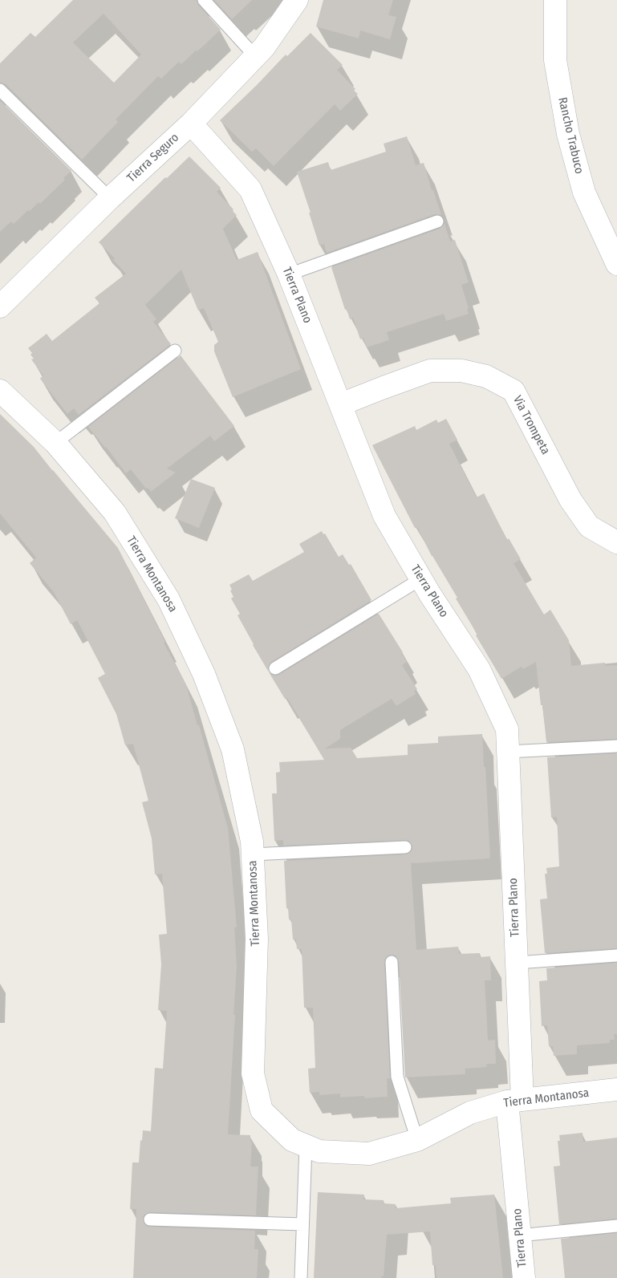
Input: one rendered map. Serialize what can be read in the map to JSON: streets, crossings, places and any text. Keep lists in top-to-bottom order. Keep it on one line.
{"streets":{"street":["Rancho Trabuco","Tierra Seguro","Tierra Plano","Via Trompeta","Tierra Montanosa"]},"crossings":[["Tierra Seguro","Tierra Plano"],["Tierra Plano","Via Trompeta"],["Tierra Plano","Tierra Montanosa"]]}
